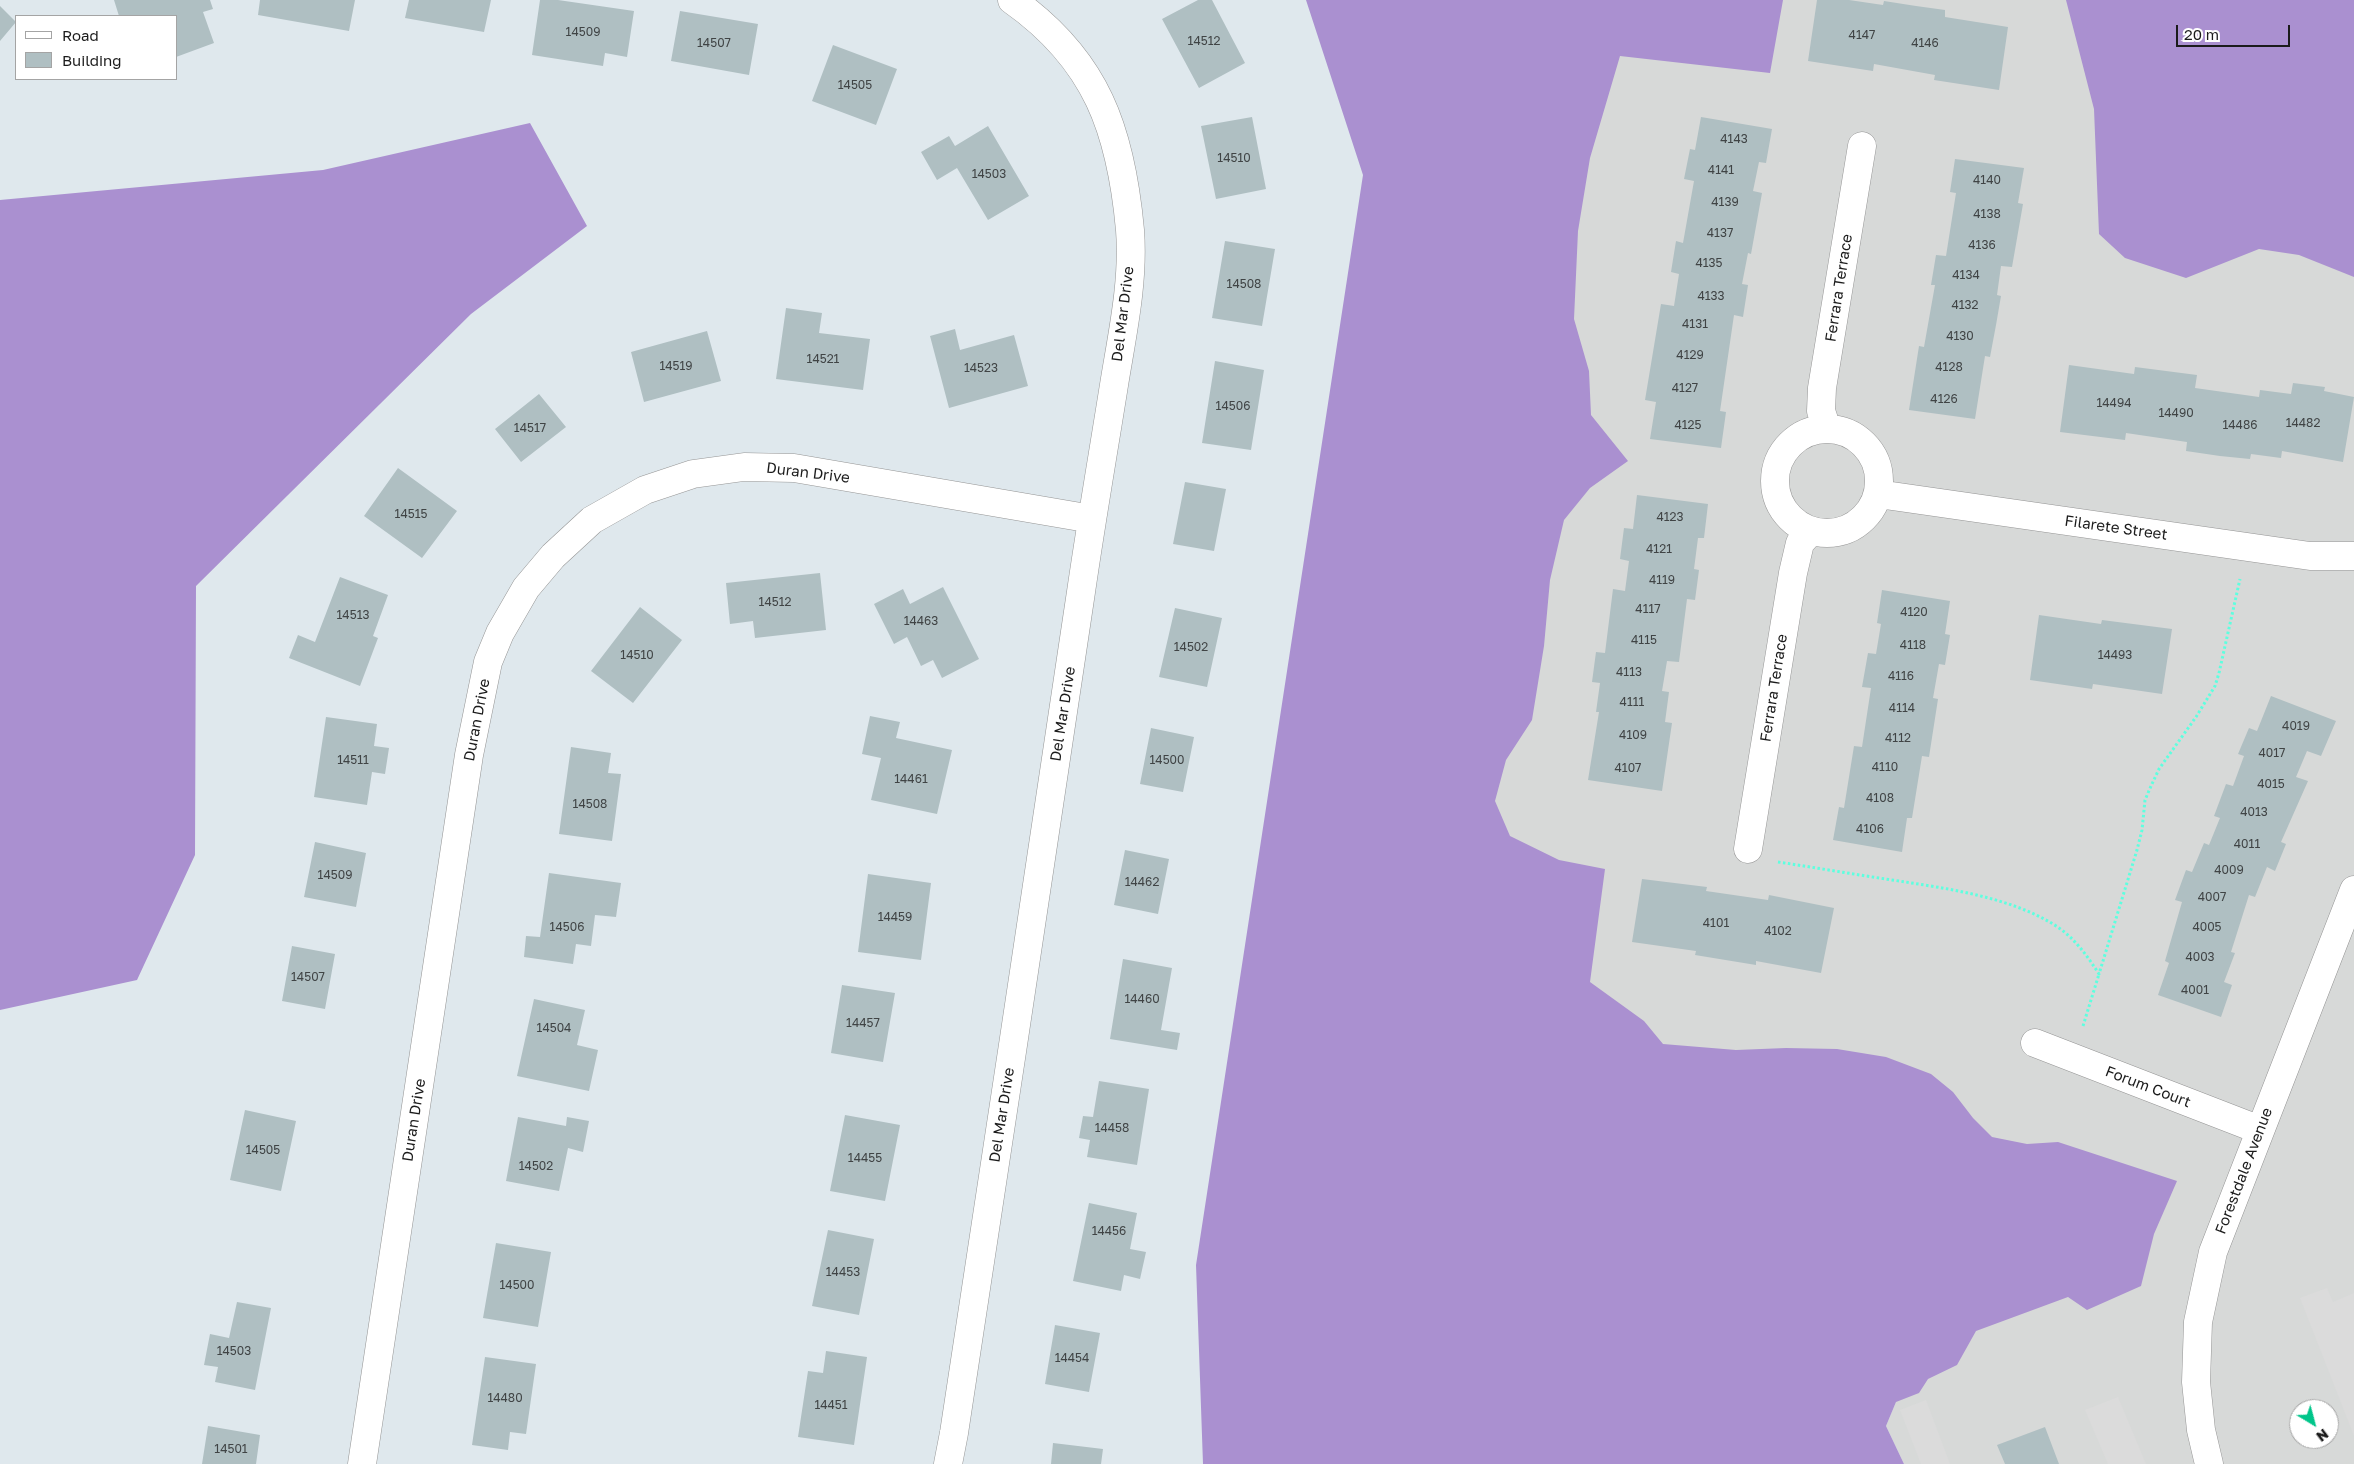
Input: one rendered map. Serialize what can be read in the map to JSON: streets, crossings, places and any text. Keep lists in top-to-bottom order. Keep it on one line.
{"streets":{"street":["Ferrara Terrace","Del Mar Drive","Duran Drive","Filarete Street","Forum Court","Forestdale Avenue"]},"crossings":[["Ferrara Terrace","Filarete Street"],["Del Mar Drive","Duran Drive"],["Forum Court","Forestdale Avenue"]],"house_numbers":["14509","4147","14512","14507","4146","14505","4143","14510","4141","14503","4140","4139","4138","4137","4136","4135","4134","14508","4133","4132","4131","4130","4129","14521","14519","4128","14523","4127","4126","14494","14506","14490","14482","4125","14486","14517","14515","4123","4121","4119","14512","4117","4120","14513","14463","4115","4118","14502","14510","14493","4113","4116","4111","4114","4019","4109","4112","4017","14511","14500","4110","4107","14461","4015","4108","14508","4013","4106","4011","4009","14509","14462","4007","14459","4101","14506","4005","4102","4003","14507","4001","14460","14457","14504","14458","14505","14455","14502","14456","14453","14500","14503","14454","14480","14451","14501"],"legend":["Road","Building"],"scale_bar":"20 m","north":"bottom right"}
